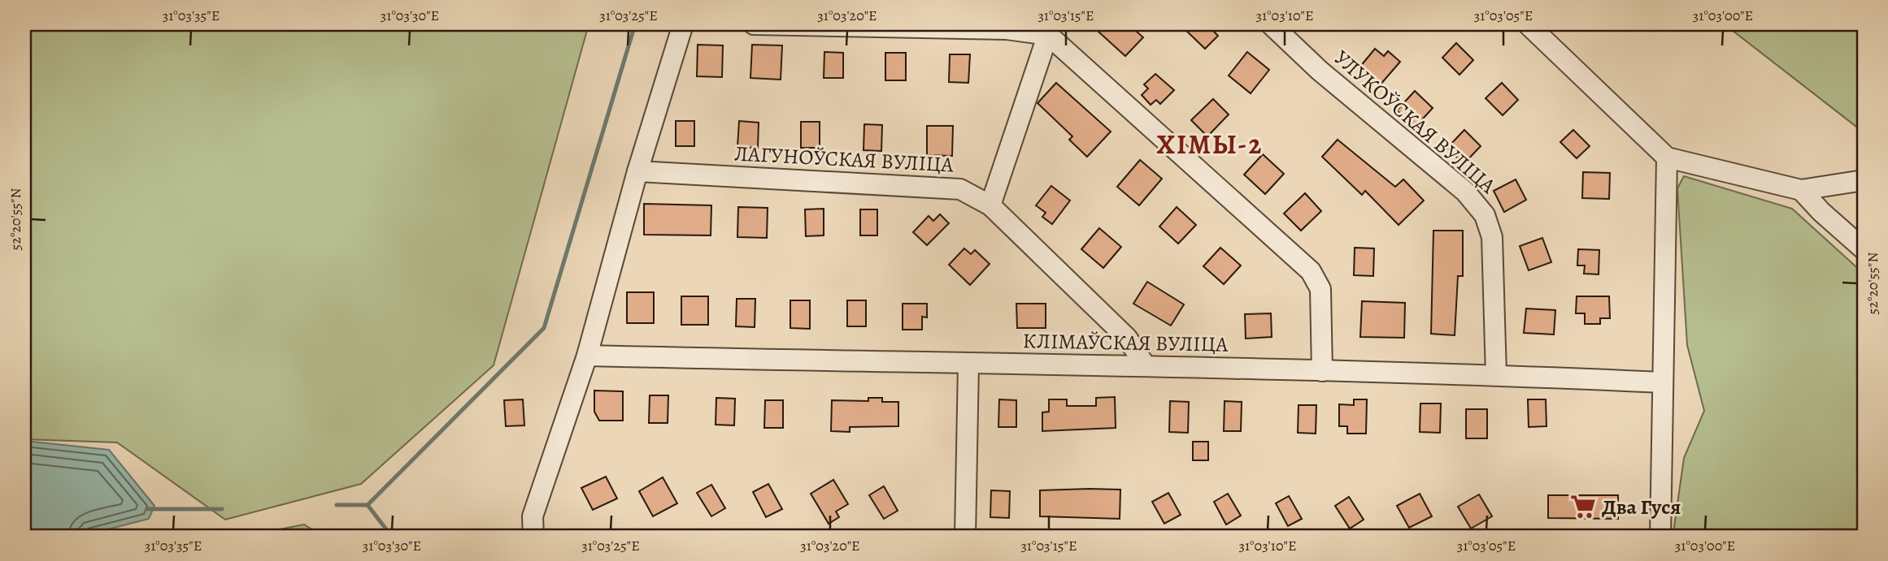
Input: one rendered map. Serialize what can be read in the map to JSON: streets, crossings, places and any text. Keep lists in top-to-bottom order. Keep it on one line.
{"streets":{"street":["УЛУКОЎСКАЯ ВУЛІЦА","ЛАГУНОЎСКАЯ ВУЛІЦА","КЛІМАЎСКАЯ ВУЛІЦА"]},"crossings":[["УЛУКОЎСКАЯ ВУЛІЦА","КЛІМАЎСКАЯ ВУЛІЦА"],["ЛАГУНОЎСКАЯ ВУЛІЦА","КЛІМАЎСКАЯ ВУЛІЦА"]],"districts":["ХІМЫ-2"],"places":{"supermarket":["Два Гуся"]},"coordinates":["31°03'35\"E","31°03'30\"E","31°03'25\"E","31°03'20\"E","31°03'15\"E","31°03'10\"E","31°03'05\"E","31°03'00\"E","52°20'55\"N"]}
